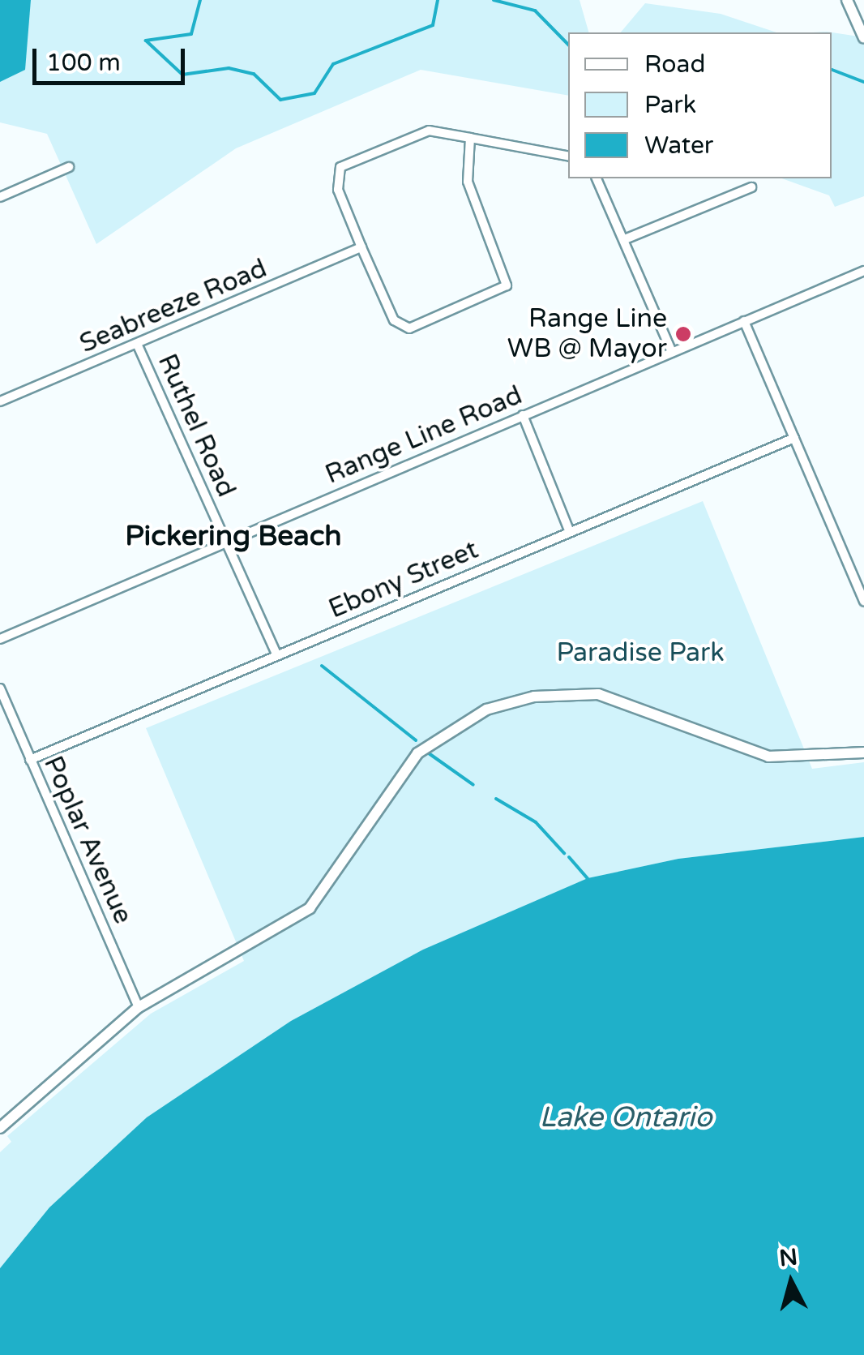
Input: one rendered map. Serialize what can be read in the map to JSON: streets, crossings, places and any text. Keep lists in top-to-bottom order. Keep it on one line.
{"streets":{"street":["Seabreeze Road","Ruthel Road","Range Line Road","Ebony Street","Poplar Avenue"]},"crossings":[["Seabreeze Road","Ruthel Road"],["Ruthel Road","Range Line Road"],["Ruthel Road","Ebony Street"],["Ebony Street","Poplar Avenue"]],"districts":["Pickering Beach"],"water":["Lake Ontario"],"parks":["Paradise Park"],"places":["Range Line WB @ Mayor"],"legend":["Road","Park","Water"],"scale_bar":"100 m","north":"top"}
